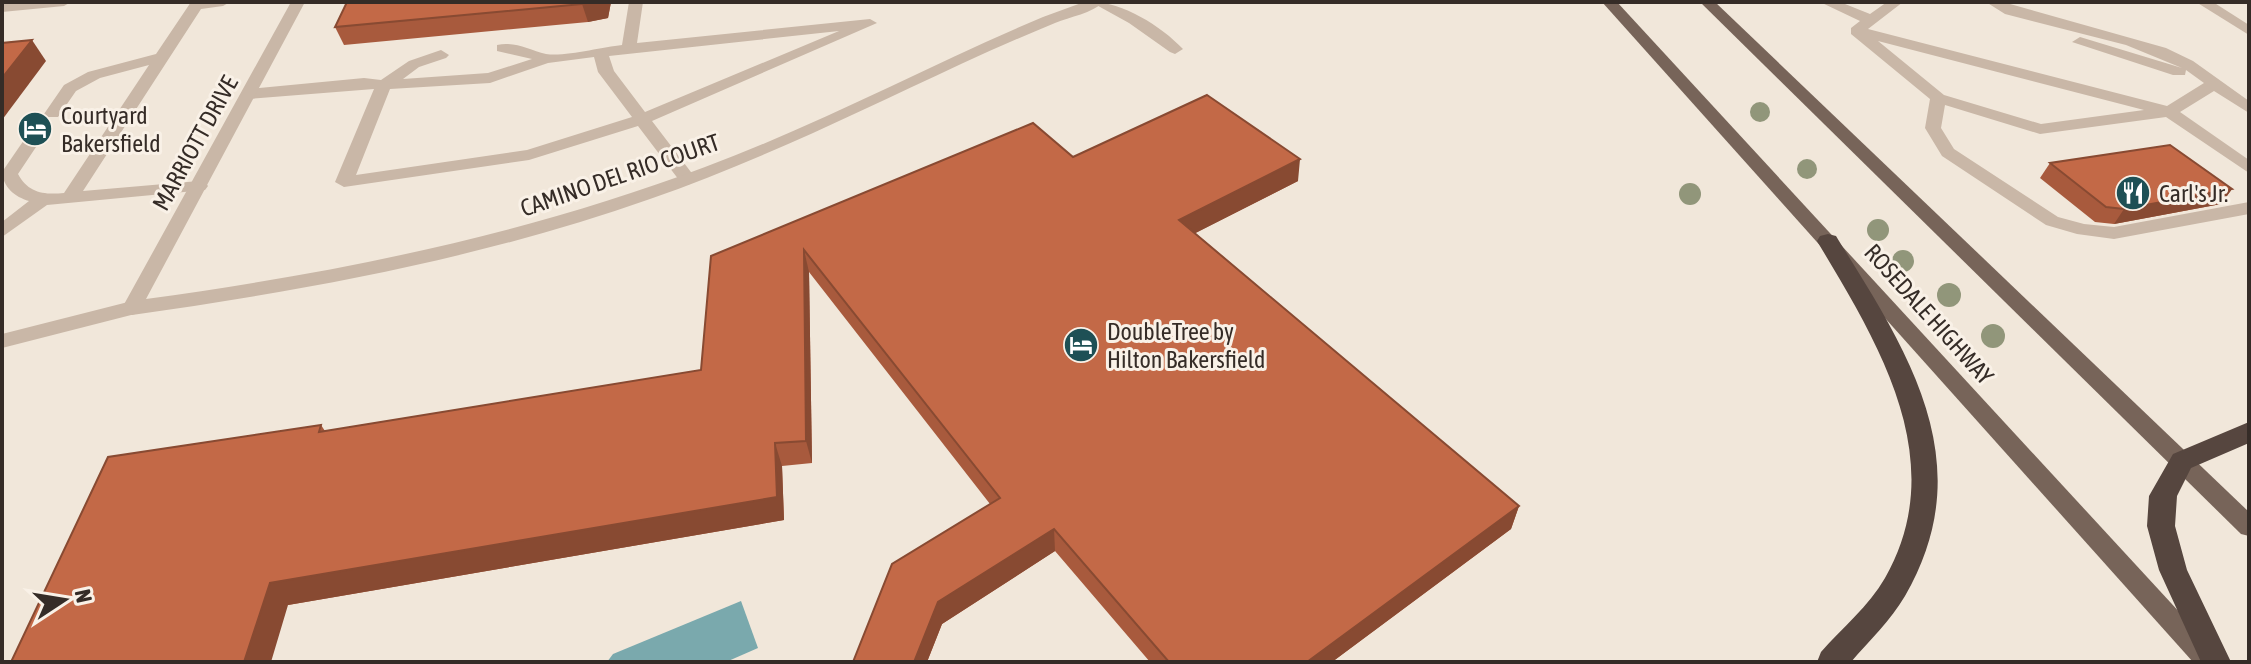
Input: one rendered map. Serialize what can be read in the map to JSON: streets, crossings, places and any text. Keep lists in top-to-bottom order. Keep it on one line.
{"streets":{"main road":["ROSEDALE HIGHWAY"],"street":["MARRIOTT DRIVE","CAMINO DEL RIO COURT"]},"crossings":[["MARRIOTT DRIVE","CAMINO DEL RIO COURT"]],"places":{"hotel":["Courtyard Bakersfield","DoubleTree by Hilton Bakersfield"],"restaurant":["Carl's Jr."]},"north":"right"}
